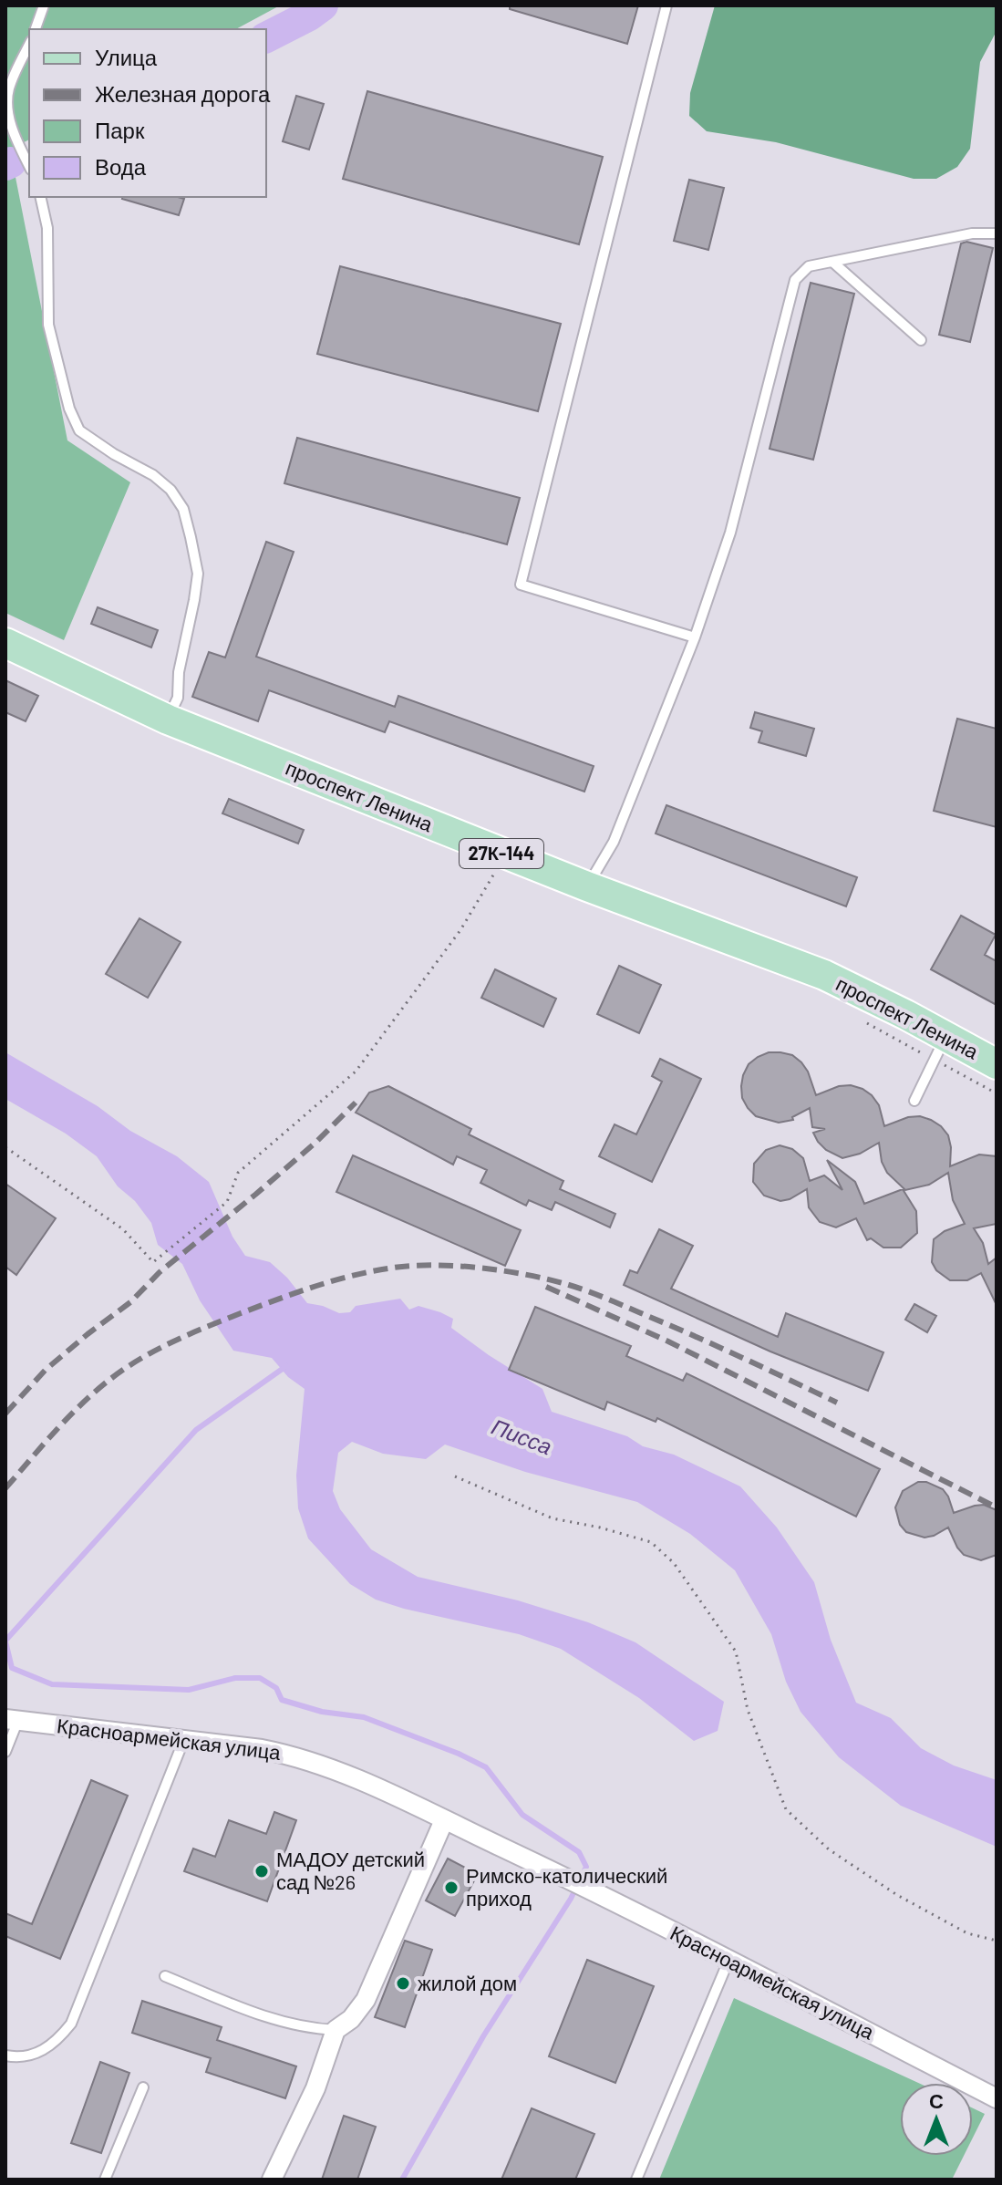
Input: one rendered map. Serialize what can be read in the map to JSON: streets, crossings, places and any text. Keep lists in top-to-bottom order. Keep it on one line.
{"streets":{"main road":["проспект Ленина","27К-144"],"street":["Красноармейская улица"]},"water":["Писса"],"places":["МАДОУ детский сад №26","Римско-католический приход","жилой дом"],"legend":["Улица","Железная дорога","Парк","Вода"],"north":"top"}
